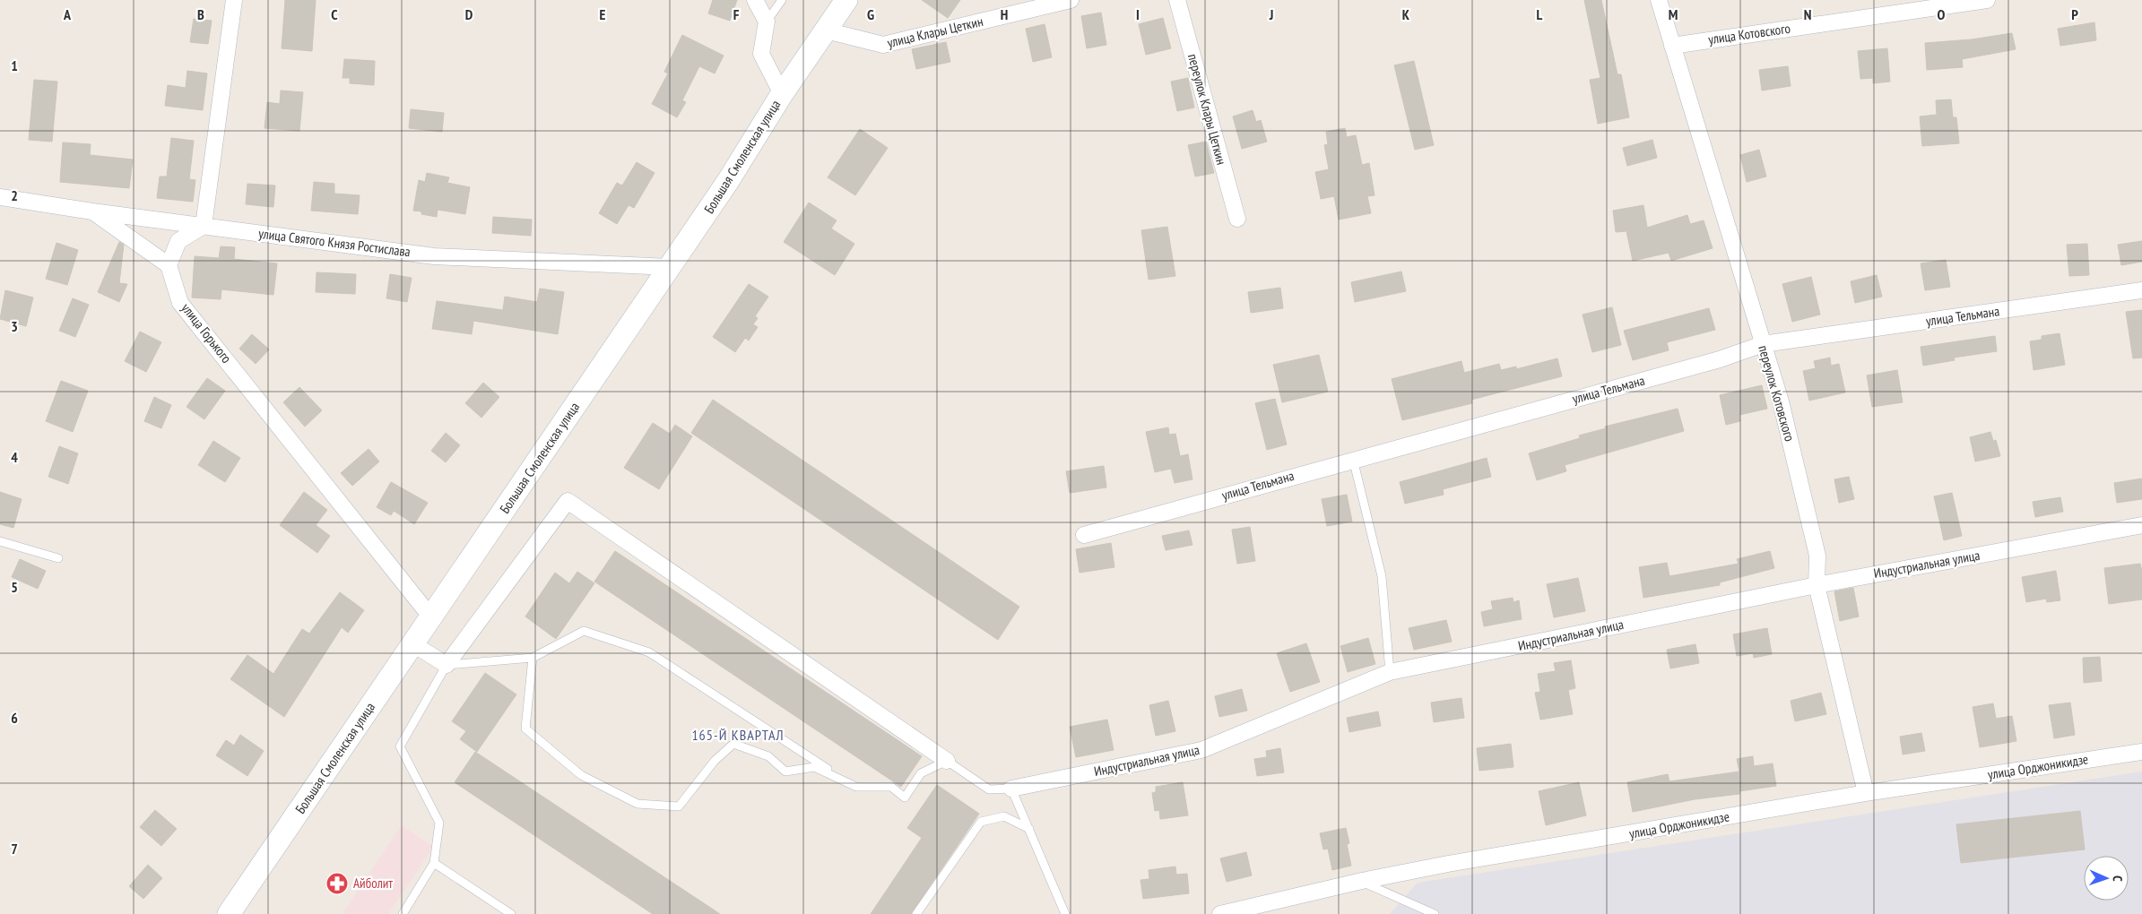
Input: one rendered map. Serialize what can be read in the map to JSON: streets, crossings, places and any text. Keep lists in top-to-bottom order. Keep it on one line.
{"streets":{"main road":["Большая Смоленская улица"],"street":["улица Клары Цеткин","улица Котовского","переулок Клары Цеткин","улица Святого Князя Ростислава","улица Тельмана","улица Горького","переулок Котовского","Индустриальная улица","улица Орджоникидзе"]},"crossings":[["улица Клары Цеткин","Большая Смоленская улица"],["улица Котовского","переулок Котовского"],["Большая Смоленская улица","улица Святого Князя Ростислава"],["Большая Смоленская улица","улица Горького"],["улица Тельмана","переулок Котовского"],["переулок Котовского","Индустриальная улица"],["переулок Котовского","улица Орджоникидзе"]],"districts":["165-Й КВАРТАЛ"],"places":{"pharmacy":["Айболит"]},"north":"right","grid":{"columns":["A","B","C","D","E","F","G","H","I","J","K","L","M","N","O","P"],"rows":["1","2","3","4","5","6","7"]}}
